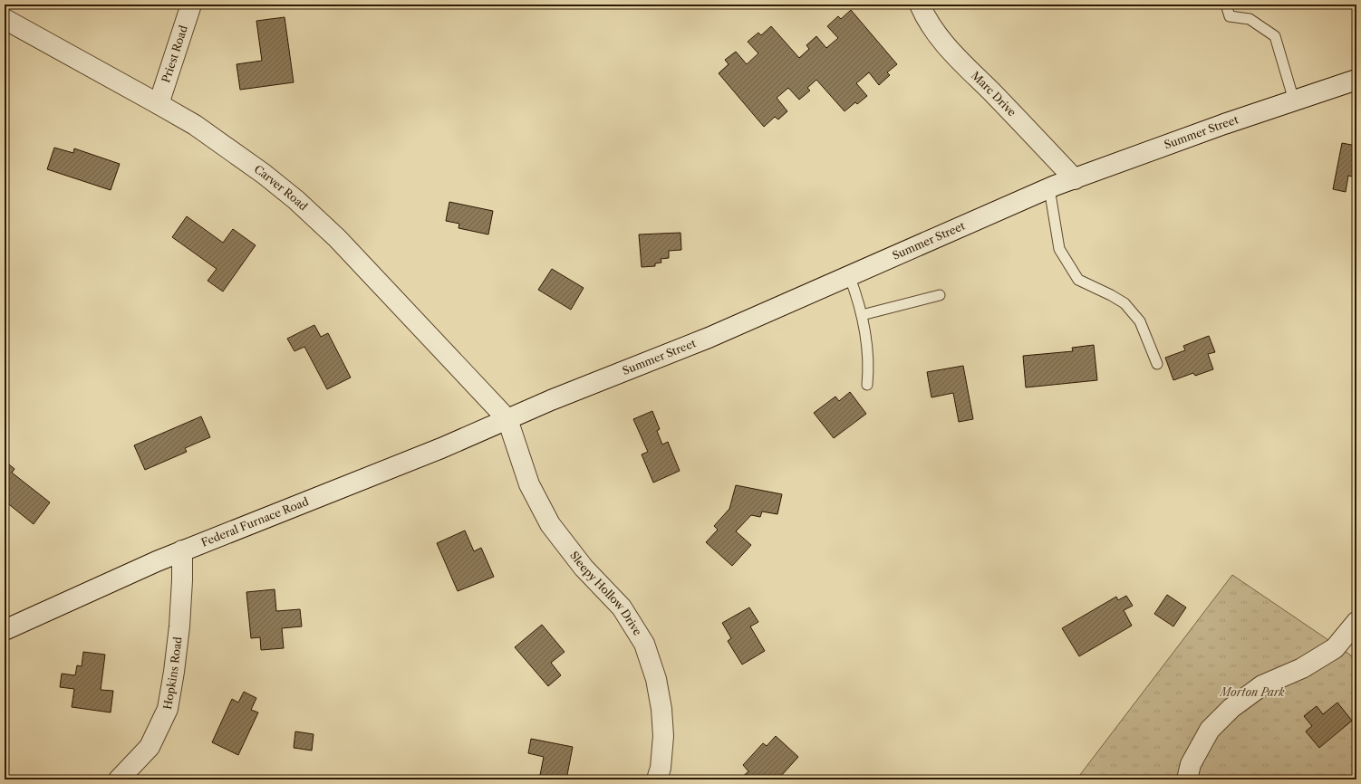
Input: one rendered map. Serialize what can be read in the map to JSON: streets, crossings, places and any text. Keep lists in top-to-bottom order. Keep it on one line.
{"streets":{"street":["Priest Road","Marc Drive","Summer Street","Carver Road","Federal Furnace Road","Sleepy Hollow Drive","Hopkins Road"]},"crossings":[["Priest Road","Carver Road"],["Marc Drive","Summer Street"],["Summer Street","Carver Road"],["Summer Street","Federal Furnace Road"],["Summer Street","Sleepy Hollow Drive"],["Carver Road","Federal Furnace Road"],["Carver Road","Sleepy Hollow Drive"],["Federal Furnace Road","Sleepy Hollow Drive"],["Federal Furnace Road","Hopkins Road"]],"parks":["Morton Park"]}
